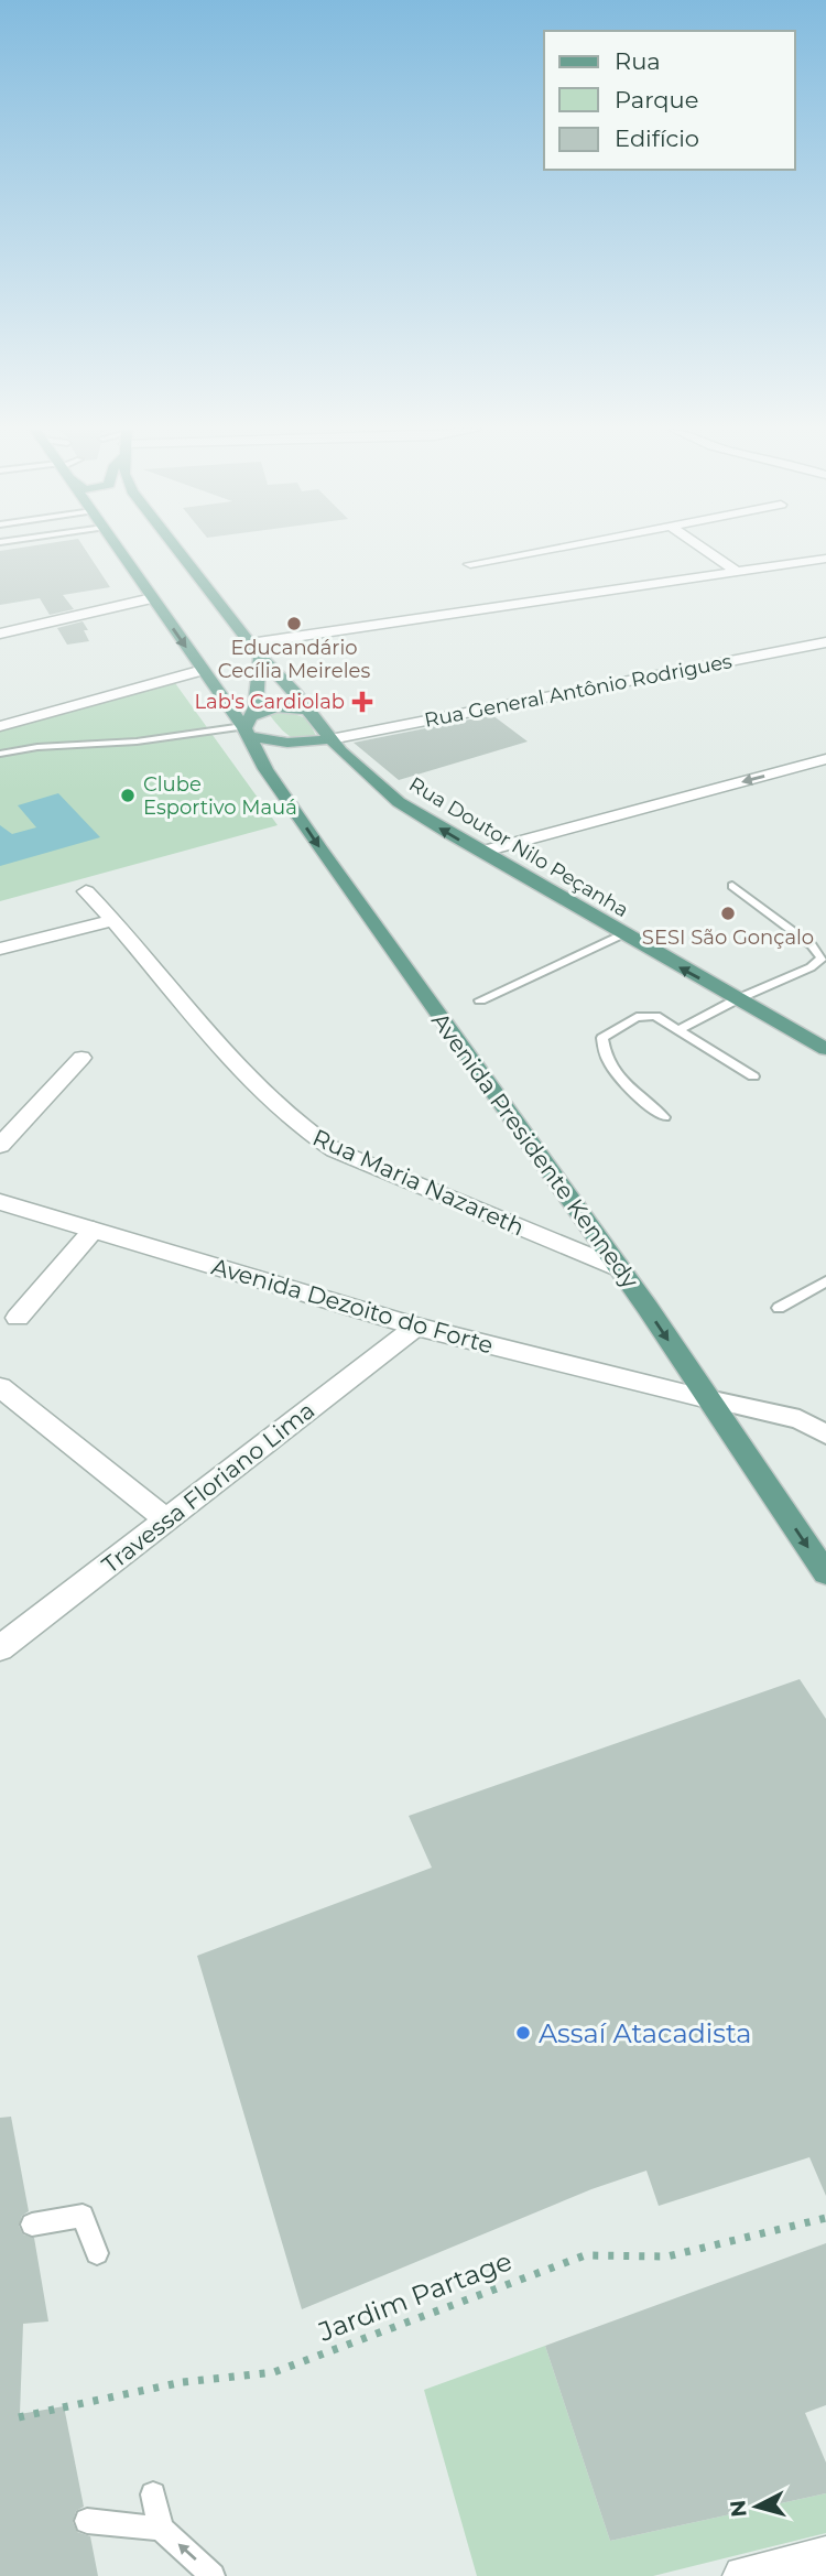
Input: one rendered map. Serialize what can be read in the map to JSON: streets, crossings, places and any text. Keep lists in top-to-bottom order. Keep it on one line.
{"streets":{"main road":["Rua Doutor Nilo Peçanha","Avenida Presidente Kennedy"],"street":["Rua General Antônio Rodrigues","Rua Maria Nazareth","Avenida Dezoito do Forte","Travessa Floriano Lima"],"path":["Jardim Partage"]},"crossings":[["Rua General Antônio Rodrigues","Rua Doutor Nilo Peçanha"],["Avenida Presidente Kennedy","Rua Maria Nazareth"],["Avenida Presidente Kennedy","Avenida Dezoito do Forte"],["Avenida Dezoito do Forte","Travessa Floriano Lima"]],"one_way":["Rua Doutor Nilo Peçanha","Avenida Presidente Kennedy"],"places":{"other":["Educandário Cecília Meireles","Clube Esportivo Mauá","SESI São Gonçalo","Assaí Atacadista"],"health":["Lab's Cardiolab"]},"legend":["Rua","Parque","Edifício"],"north":"left"}
